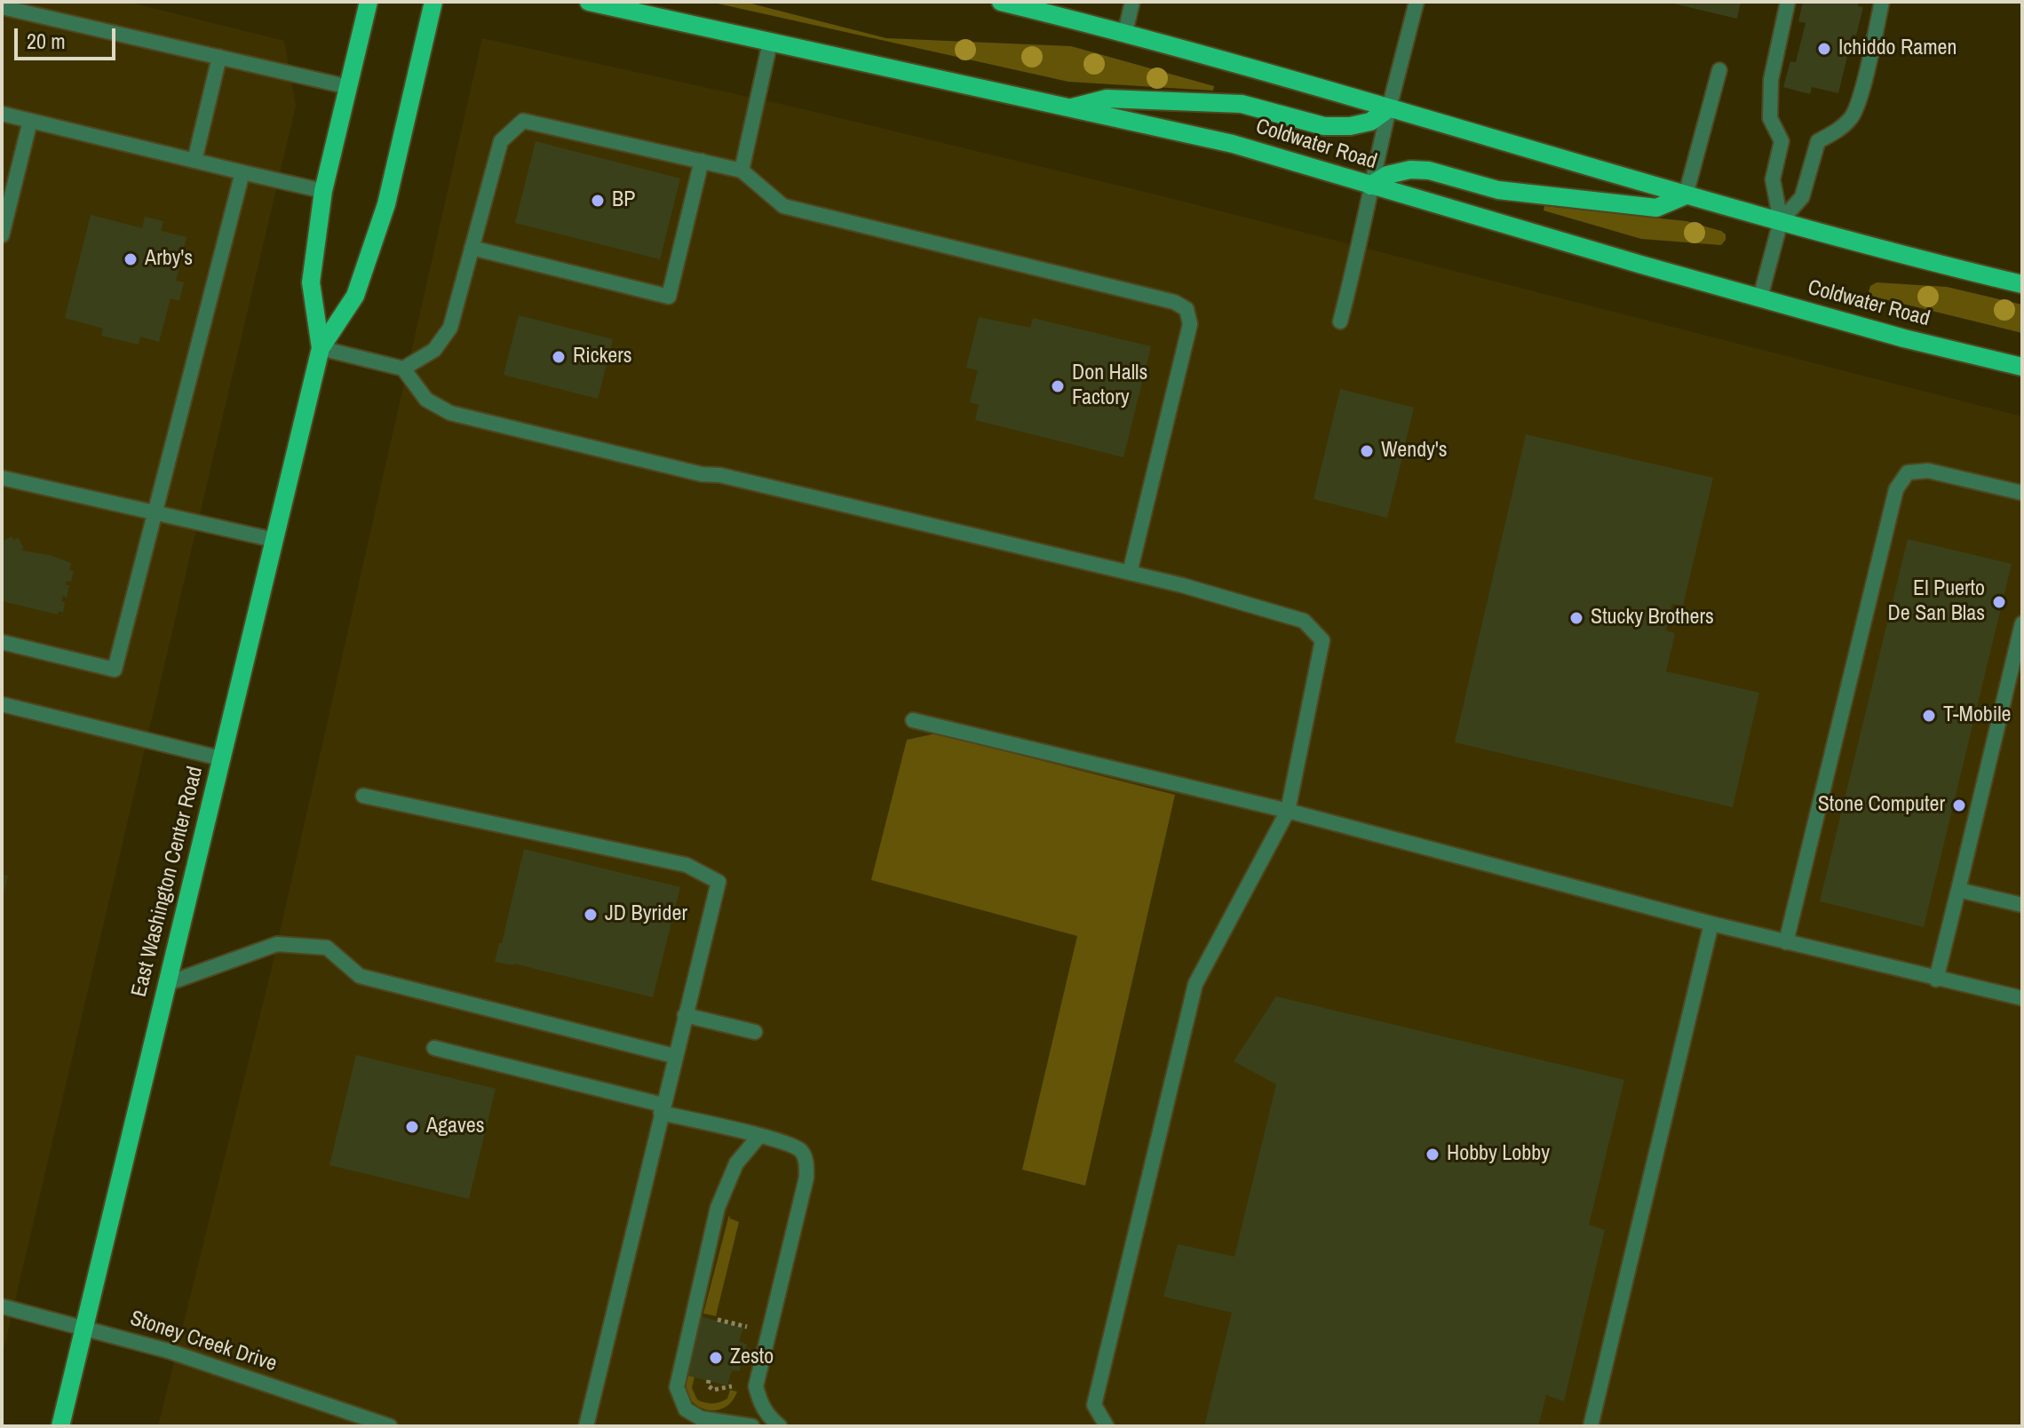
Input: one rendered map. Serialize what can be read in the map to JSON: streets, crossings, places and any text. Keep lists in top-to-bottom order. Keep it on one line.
{"streets":{"main road":["Coldwater Road","East Washington Center Road"],"street":["Stoney Creek Drive"]},"crossings":[["East Washington Center Road","Stoney Creek Drive"]],"places":["Ichiddo Ramen","BP","Arby's","Rickers","Don Halls Factory","Wendy's","El Puerto De San Blas","Stucky Brothers","T-Mobile","Stone Computer","JD Byrider","Agaves","Hobby Lobby","Zesto"],"scale_bar":"20 m"}
